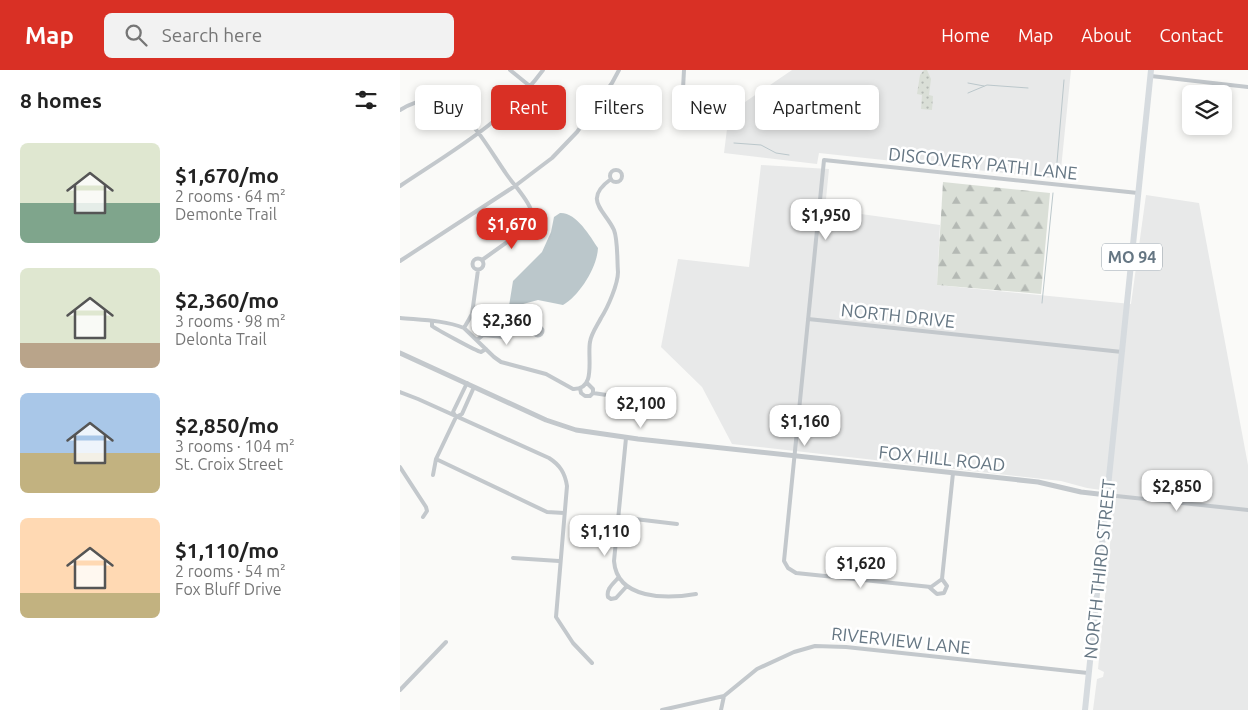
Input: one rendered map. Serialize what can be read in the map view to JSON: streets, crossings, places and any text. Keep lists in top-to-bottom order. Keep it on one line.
{"streets":{"main road":["MO 94","NORTH THIRD STREET"],"street":["DISCOVERY PATH LANE","NORTH DRIVE","FOX HILL ROAD","RIVERVIEW LANE"]},"crossings":[["DISCOVERY PATH LANE","NORTH DRIVE"],["DISCOVERY PATH LANE","NORTH THIRD STREET"],["NORTH DRIVE","NORTH THIRD STREET"],["FOX HILL ROAD","NORTH THIRD STREET"],["NORTH THIRD STREET","RIVERVIEW LANE"]],"page":{"header":"Map","search":"Search here","nav":["Home","Map","About","Contact"],"heading":"8 homes","chip":["Buy","Rent","Filters","New","Apartment"],"list":[{"name":"$1,670/mo","note":"2 rooms · 64 m² · Demonte Trail"},{"name":"$2,360/mo","note":"3 rooms · 98 m² · Delonta Trail"},{"name":"$2,850/mo","note":"3 rooms · 104 m² · St. Croix Street"},{"name":"$1,110/mo","note":"2 rooms · 54 m² · Fox Bluff Drive"}],"price":["$1,950","$1,670","$2,360","$2,100","$1,160","$2,850","$1,110","$1,620"]}}
